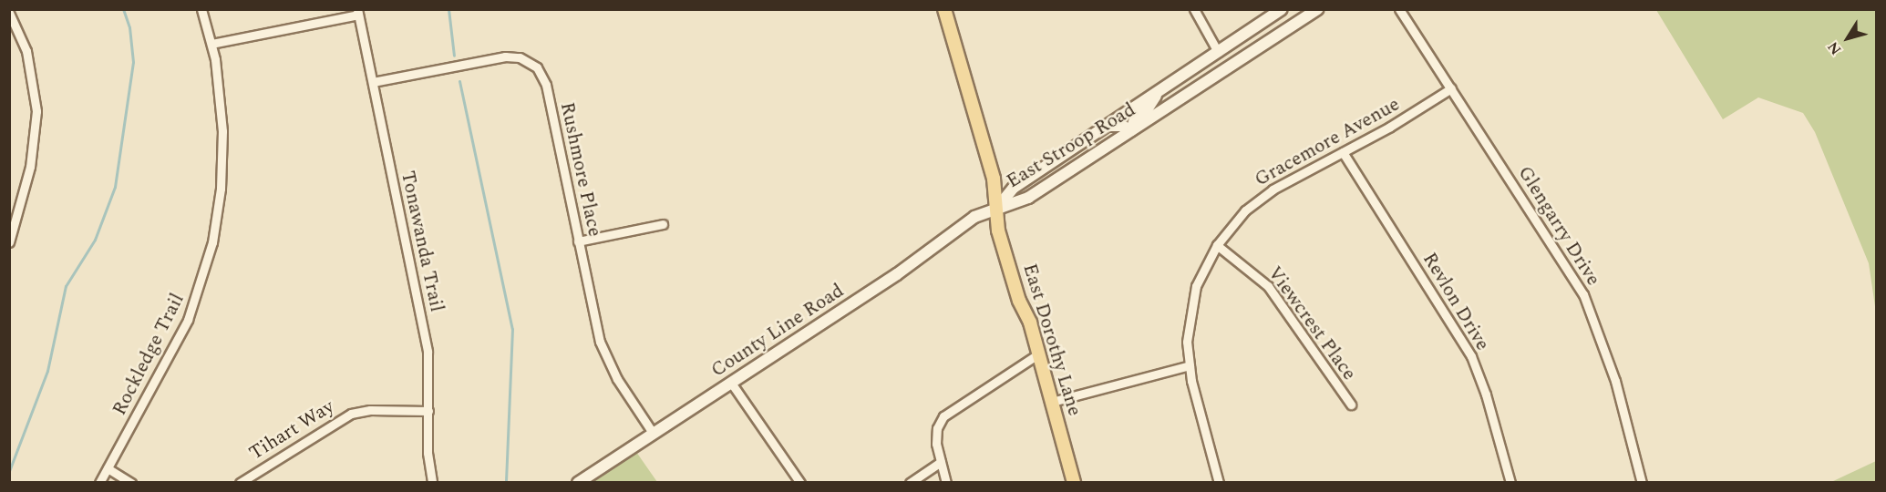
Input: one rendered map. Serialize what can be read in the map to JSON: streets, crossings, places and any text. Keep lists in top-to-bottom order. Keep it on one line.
{"streets":{"main road":["East Stroop Road","County Line Road","East Dorothy Lane"],"street":["Gracemore Avenue","Rushmore Place","Glengarry Drive","Tonawanda Trail","Revlon Drive","Viewcrest Place","Rockledge Trail","Tihart Way"]},"crossings":[["Gracemore Avenue","Glengarry Drive"],["Gracemore Avenue","Revlon Drive"],["Gracemore Avenue","Viewcrest Place"],["East Stroop Road","County Line Road"],["East Stroop Road","East Dorothy Lane"],["Rushmore Place","Tonawanda Trail"],["Rushmore Place","County Line Road"],["Tonawanda Trail","Tihart Way"],["County Line Road","East Dorothy Lane"]],"north":"bottom left"}
